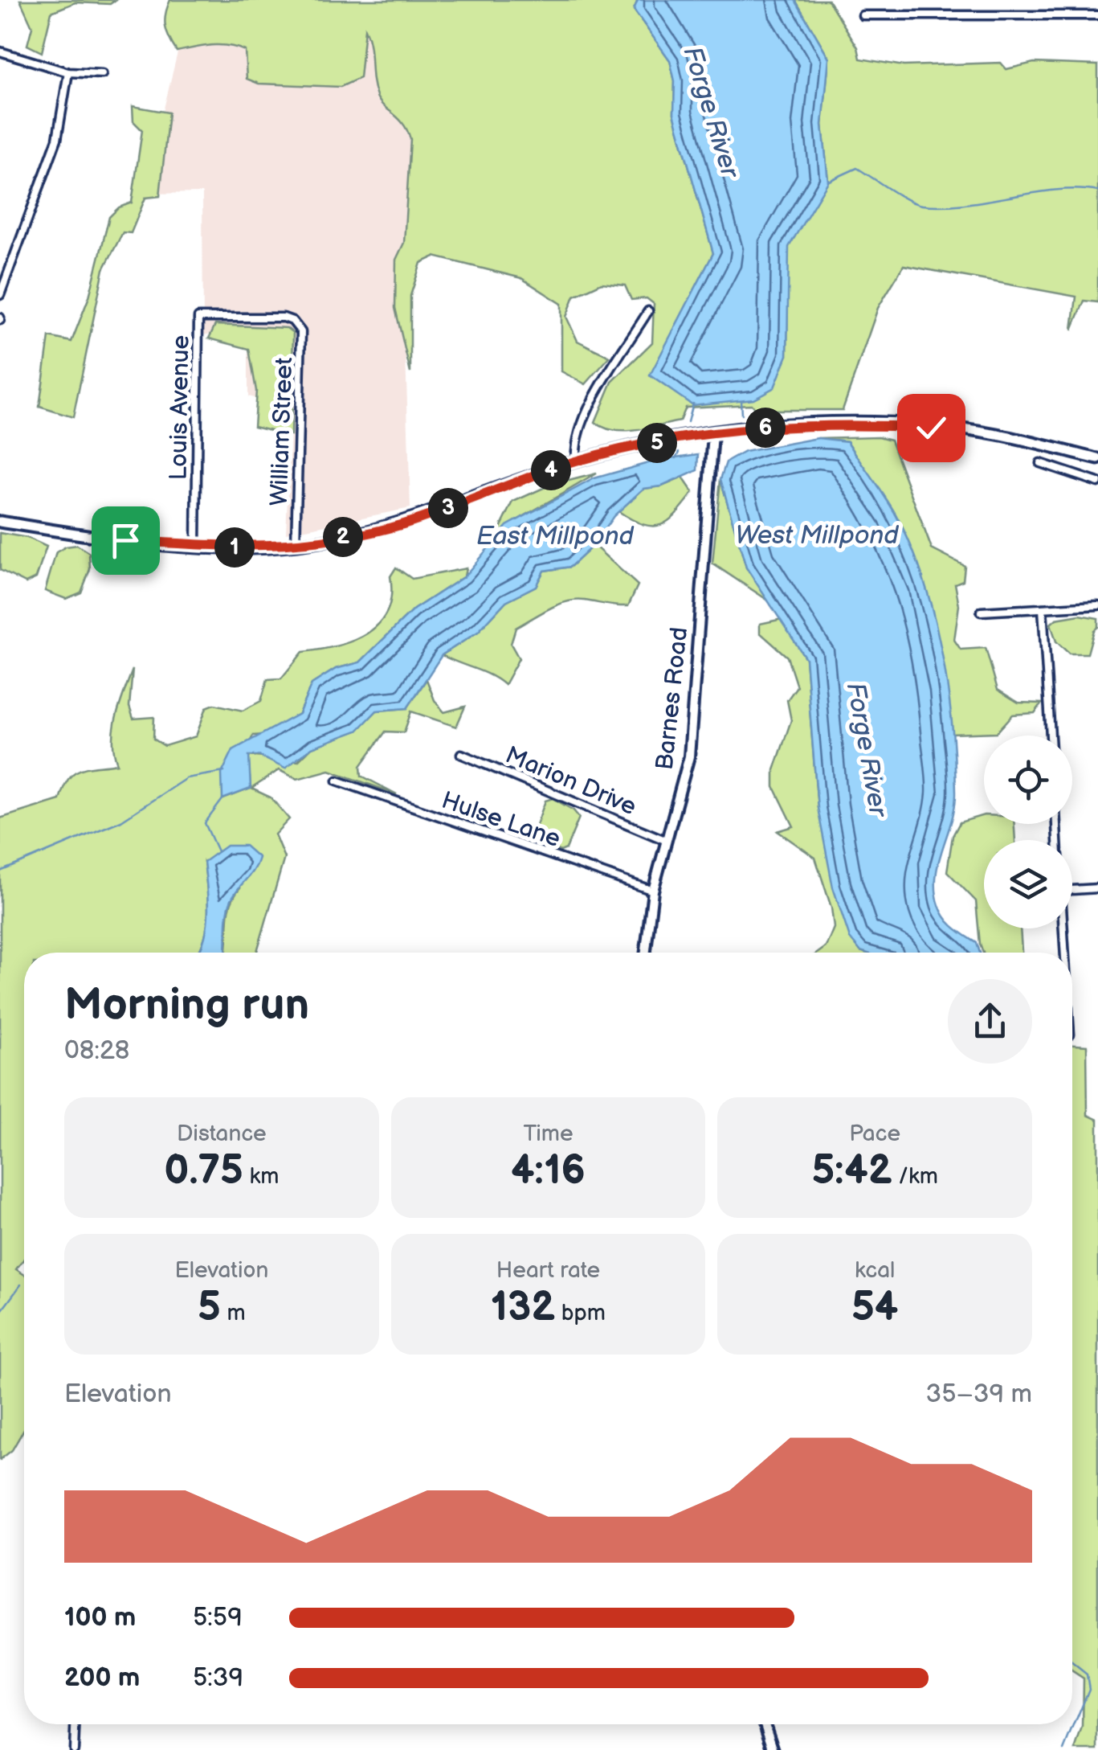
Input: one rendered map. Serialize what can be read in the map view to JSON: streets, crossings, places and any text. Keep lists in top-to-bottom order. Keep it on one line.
{"streets":{"street":["Louis Avenue","William Street","Barnes Road","Marion Drive","Hulse Lane"]},"crossings":[["Louis Avenue","William Street"],["Barnes Road","Marion Drive"],["Barnes Road","Hulse Lane"]],"water":["Forge River","West Millpond","East Millpond"],"page":{"pins":["6","5","4","3","2","1"],"heading":["Morning run","08:28"],"stats":[["Distance","0.75 km"],["Time","4:16"],["Pace","5:42 /km"],["Elevation","5 m"],["Heart rate","132 bpm"],["kcal","54"]],"chart":["Elevation","35–39 m"],"list":[{"name":"100 m","note":"5:59"},{"name":"200 m","note":"5:39"}]}}
